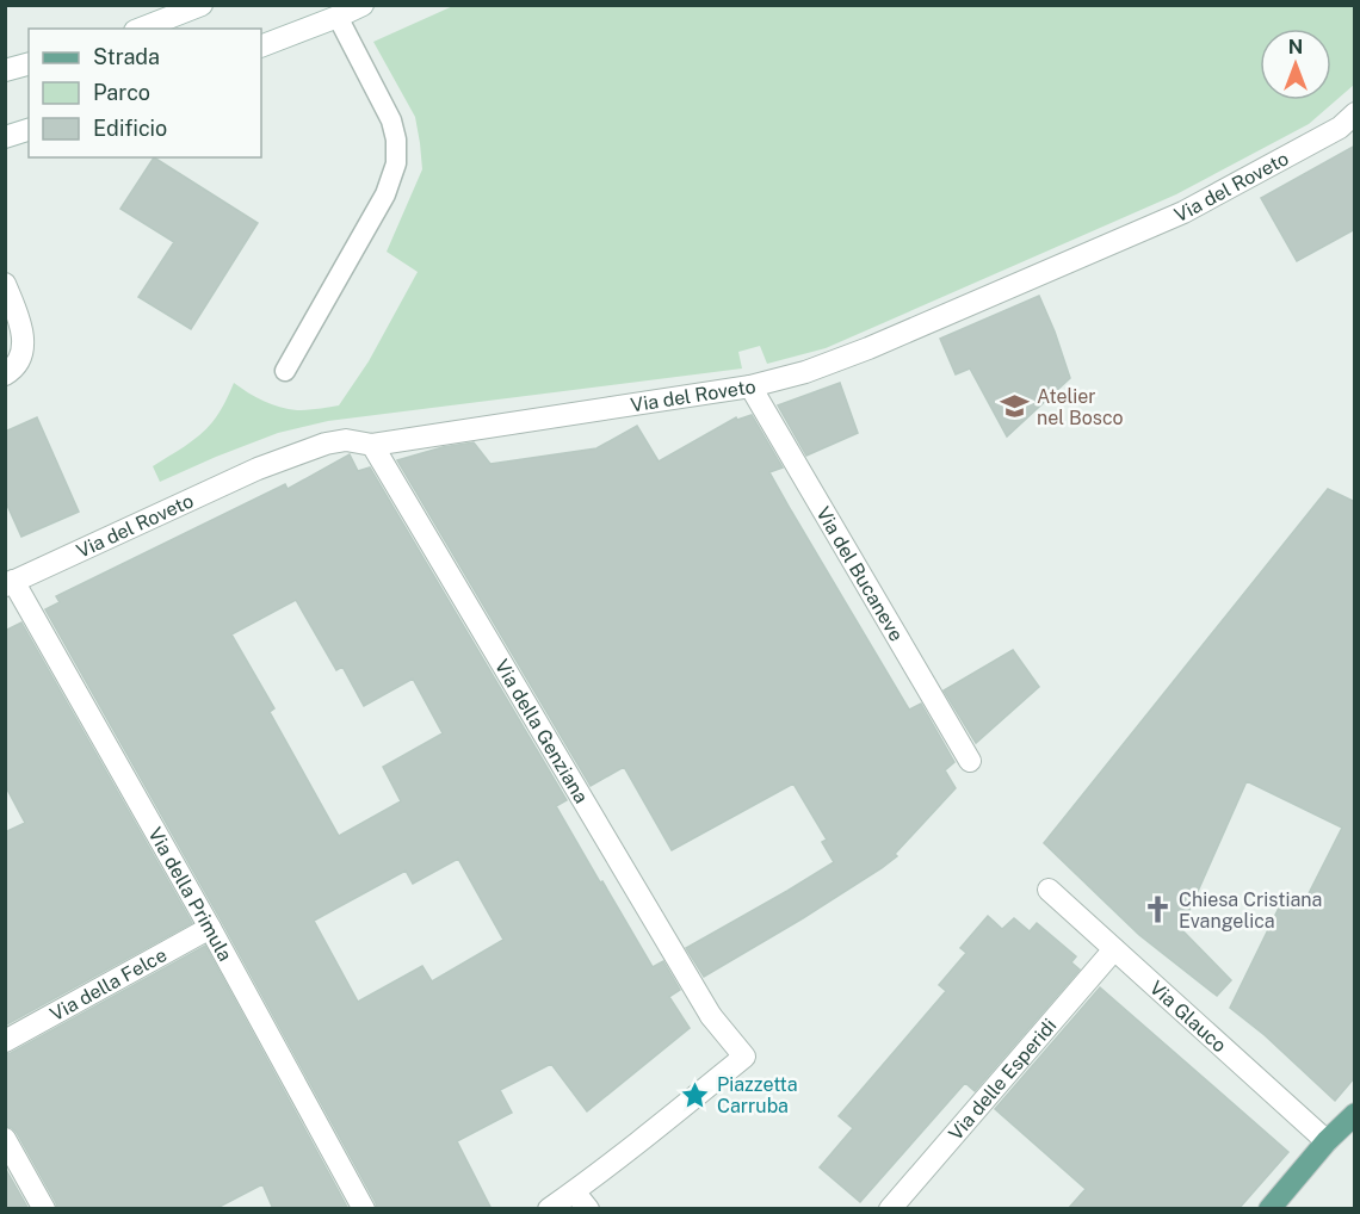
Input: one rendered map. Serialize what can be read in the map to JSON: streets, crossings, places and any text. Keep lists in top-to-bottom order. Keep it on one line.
{"streets":{"street":["Via del Roveto","Via del Bucaneve","Via della Genziana","Via della Primula","Via della Felce","Via Glauco","Via delle Esperidi"]},"crossings":[["Via del Roveto","Via del Bucaneve"],["Via del Roveto","Via della Genziana"],["Via del Roveto","Via della Primula"],["Via della Primula","Via della Felce"],["Via Glauco","Via delle Esperidi"]],"places":{"school or university":["Atelier nel Bosco"],"church":["Chiesa Cristiana Evangelica"],"place":["Piazzetta Carruba"]},"legend":["Strada","Parco","Edificio"],"north":"top"}
